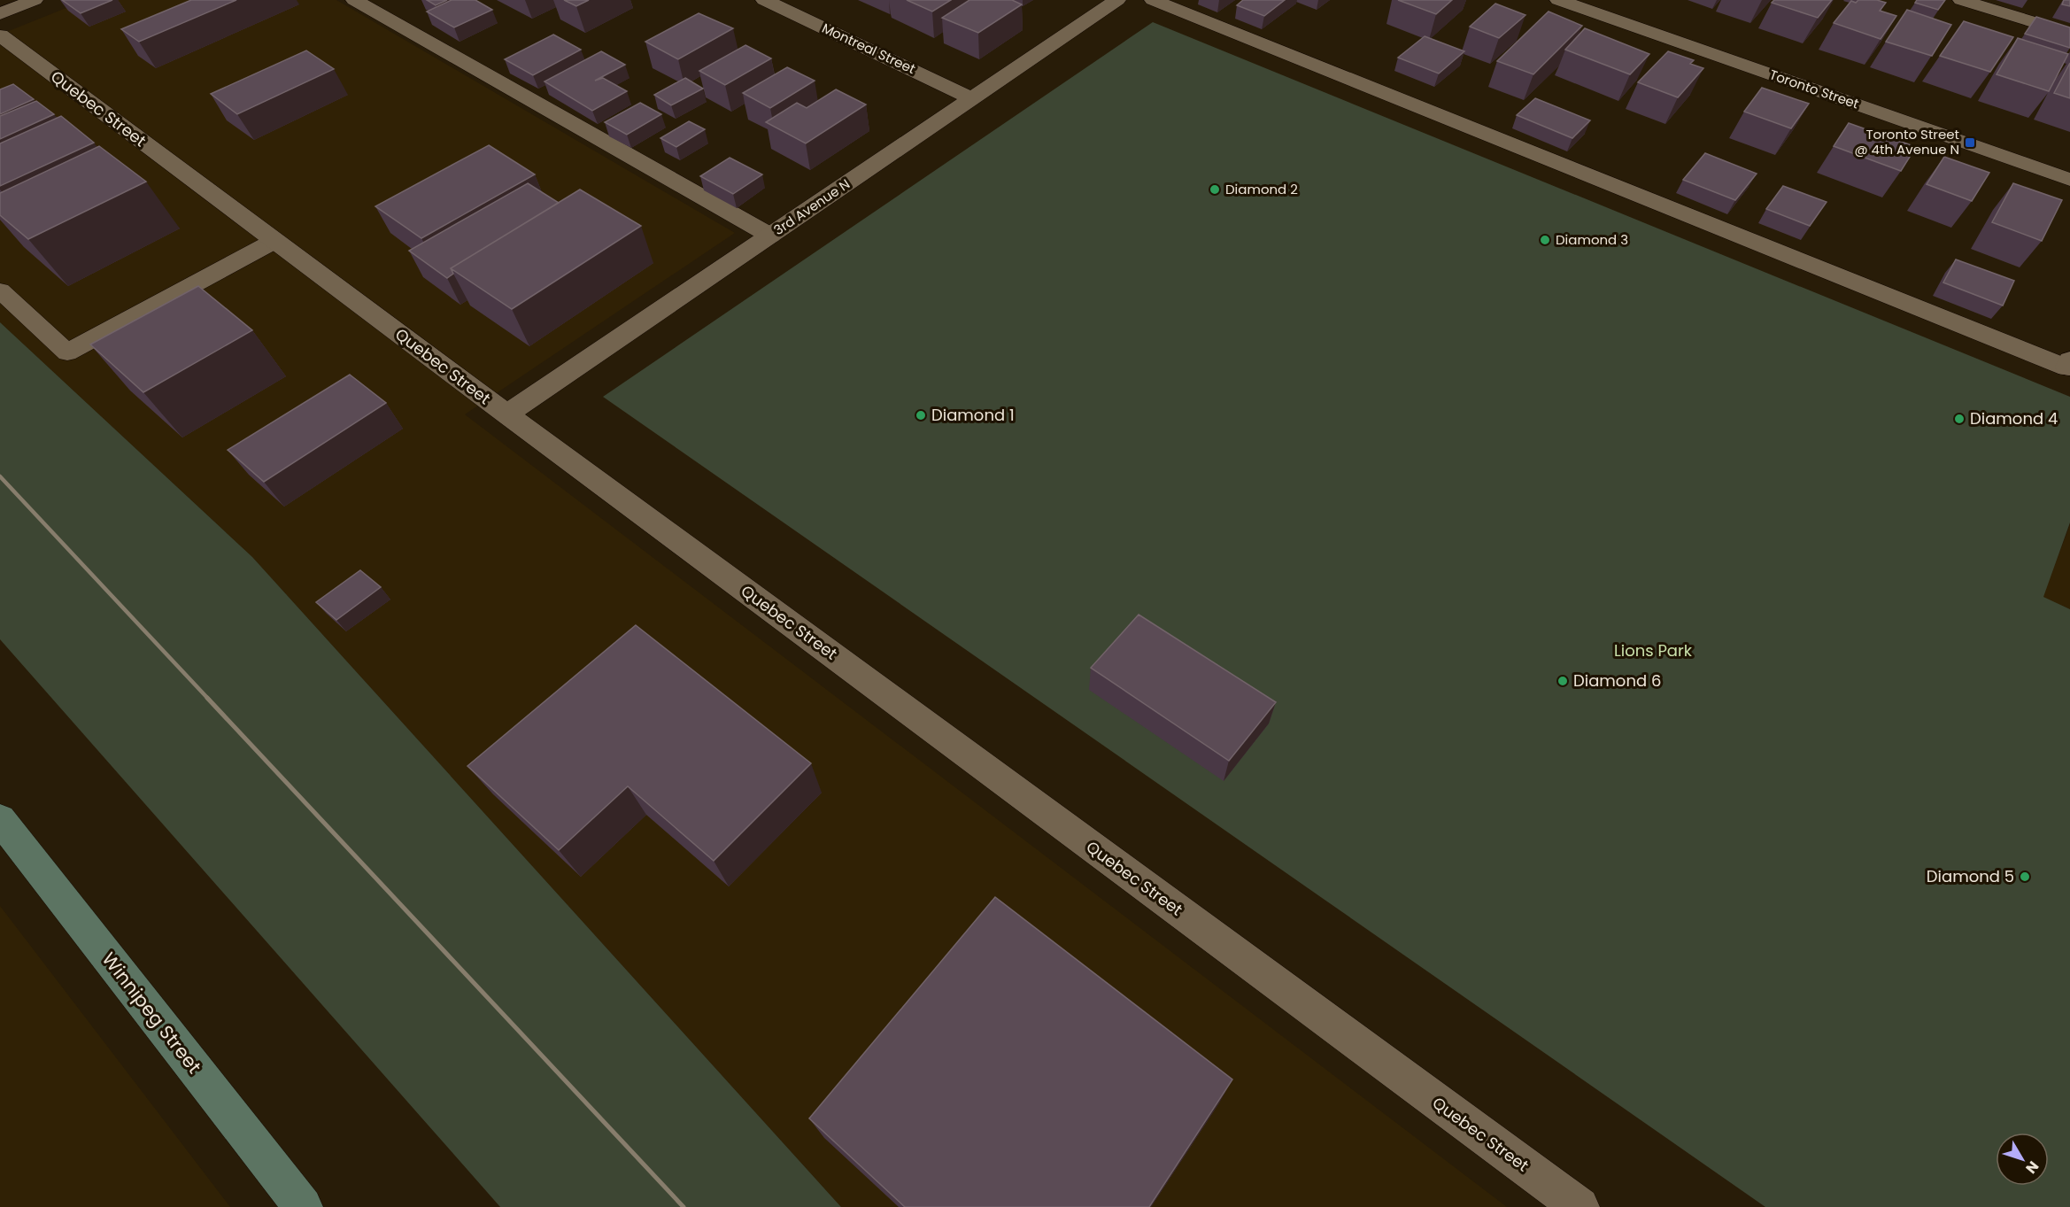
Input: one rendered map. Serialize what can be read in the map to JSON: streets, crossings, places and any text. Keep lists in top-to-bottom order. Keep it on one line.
{"streets":{"main road":["Winnipeg Street"],"street":["Montreal Street","Toronto Street","Quebec Street","3rd Avenue N"]},"crossings":[["Montreal Street","3rd Avenue N"],["Quebec Street","3rd Avenue N"]],"parks":["Lions Park"],"places":{"transit":["Toronto Street @ 4th Avenue N"],"other":["Diamond 2","Diamond 3","Diamond 1","Diamond 4","Diamond 6","Diamond 5"]},"north":"bottom right"}
